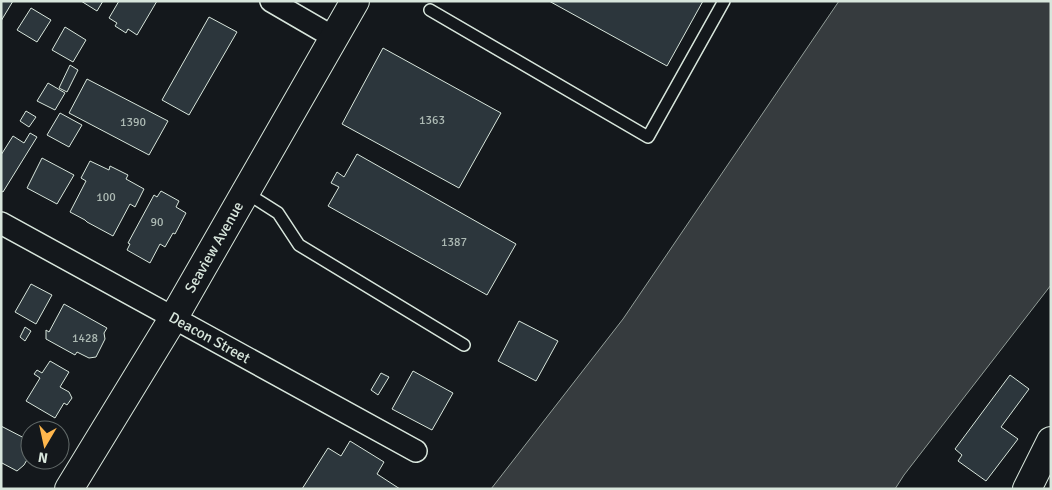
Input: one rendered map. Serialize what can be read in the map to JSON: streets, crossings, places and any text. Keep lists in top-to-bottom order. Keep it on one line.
{"streets":{"main road":["Seaview Avenue"],"street":["Deacon Street"]},"crossings":[["Seaview Avenue","Deacon Street"]],"house_numbers":["1363","1390","100","90","1387","1428"],"north":"bottom"}
